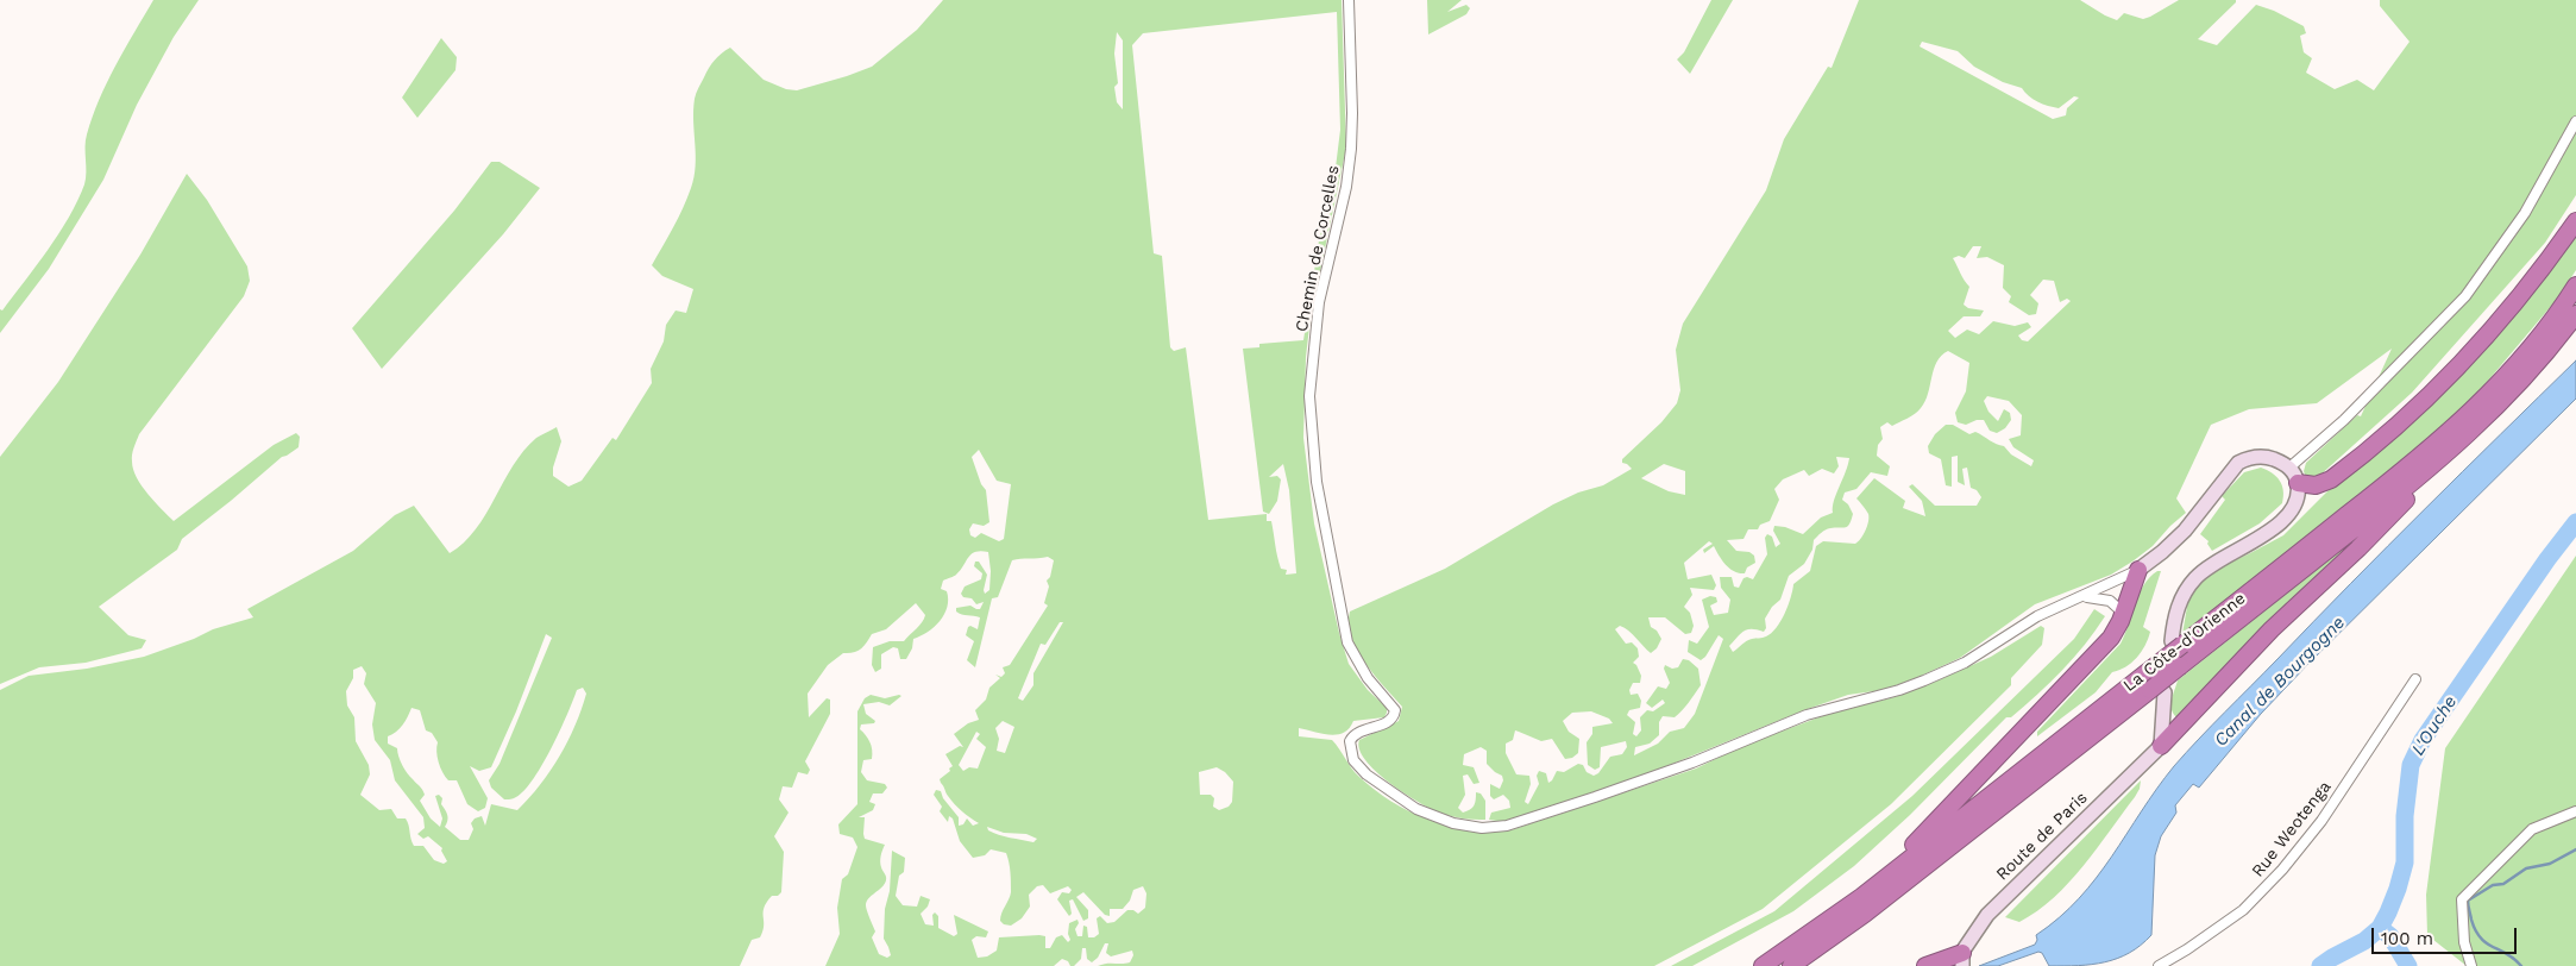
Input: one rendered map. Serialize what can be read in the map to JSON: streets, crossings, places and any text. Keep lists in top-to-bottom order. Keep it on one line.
{"streets":{"highway":["La Côte-d'Orienne"],"main road":["Route de Paris"],"street":["Chemin de Corcelles","Rue Weotenga"]},"water":["Canal de Bourgogne","L'Ouche"],"scale_bar":"100 m"}
